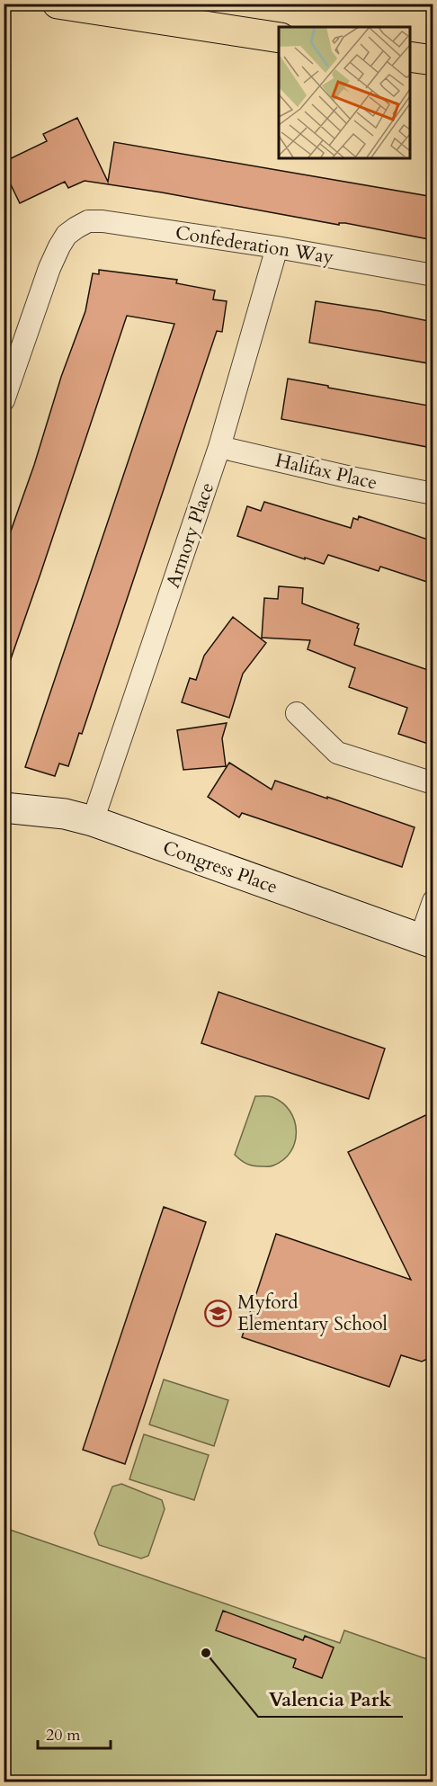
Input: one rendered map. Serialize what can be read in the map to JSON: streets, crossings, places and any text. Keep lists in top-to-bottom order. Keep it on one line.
{"streets":{"street":["Confederation Way","Halifax Place","Armory Place","Congress Place"]},"crossings":[["Confederation Way","Armory Place"],["Halifax Place","Armory Place"],["Armory Place","Congress Place"]],"places":{"school or university":["Myford Elementary School"],"other":["Valencia Park"]},"scale_bar":"20 m"}
